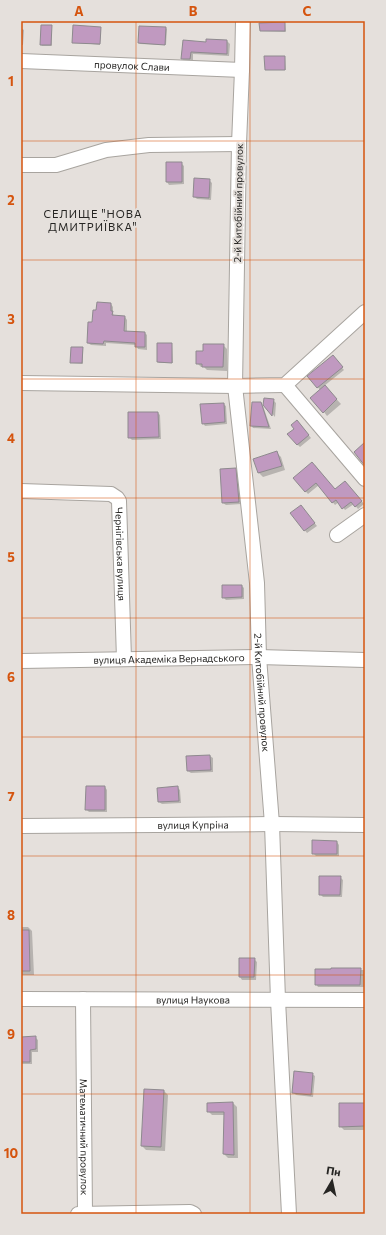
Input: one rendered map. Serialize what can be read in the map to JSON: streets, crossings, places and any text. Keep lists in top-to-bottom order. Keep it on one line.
{"streets":{"street":["провулок Слави","2-й Китобійний провулок","Чернігівська вулиця","вулиця Академіка Вернадського","вулиця Купріна","вулиця Наукова","Математичний провулок"]},"crossings":[["провулок Слави","2-й Китобійний провулок"],["2-й Китобійний провулок","вулиця Академіка Вернадського"],["2-й Китобійний провулок","вулиця Купріна"],["2-й Китобійний провулок","вулиця Наукова"],["Чернігівська вулиця","вулиця Академіка Вернадського"],["вулиця Наукова","Математичний провулок"]],"districts":["СЕЛИЩЕ \"НОВА ДМИТРИЇВКА\""],"north":"top","grid":{"columns":["A","B","C"],"rows":["1","2","3","4","5","6","7","8","9","10"]}}
